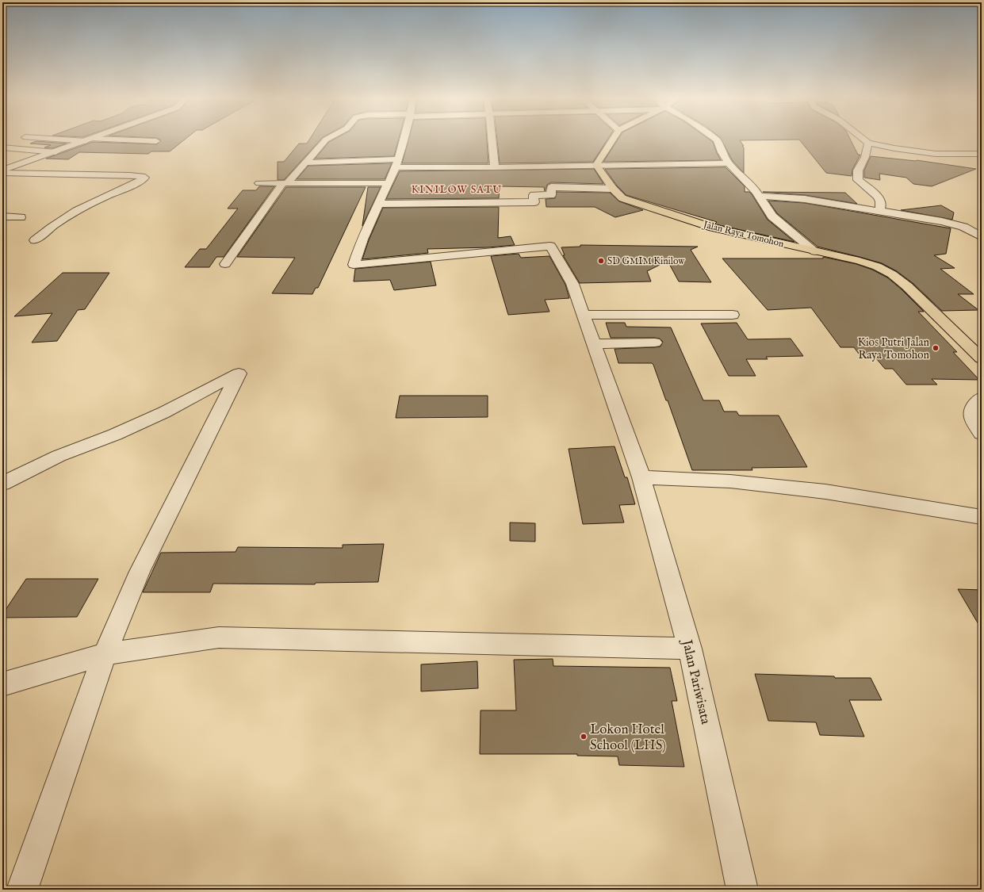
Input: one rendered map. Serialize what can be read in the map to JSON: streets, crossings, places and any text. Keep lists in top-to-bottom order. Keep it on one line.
{"streets":{"highway":["Jalan Raya Tomohon"],"street":["Jalan Pariwisata"]},"districts":["KINILOW SATU"],"places":["SD GMIM Kinilow","Kios Putri Jalan Raya Tomohon","Lokon Hotel School (LHS)"]}
